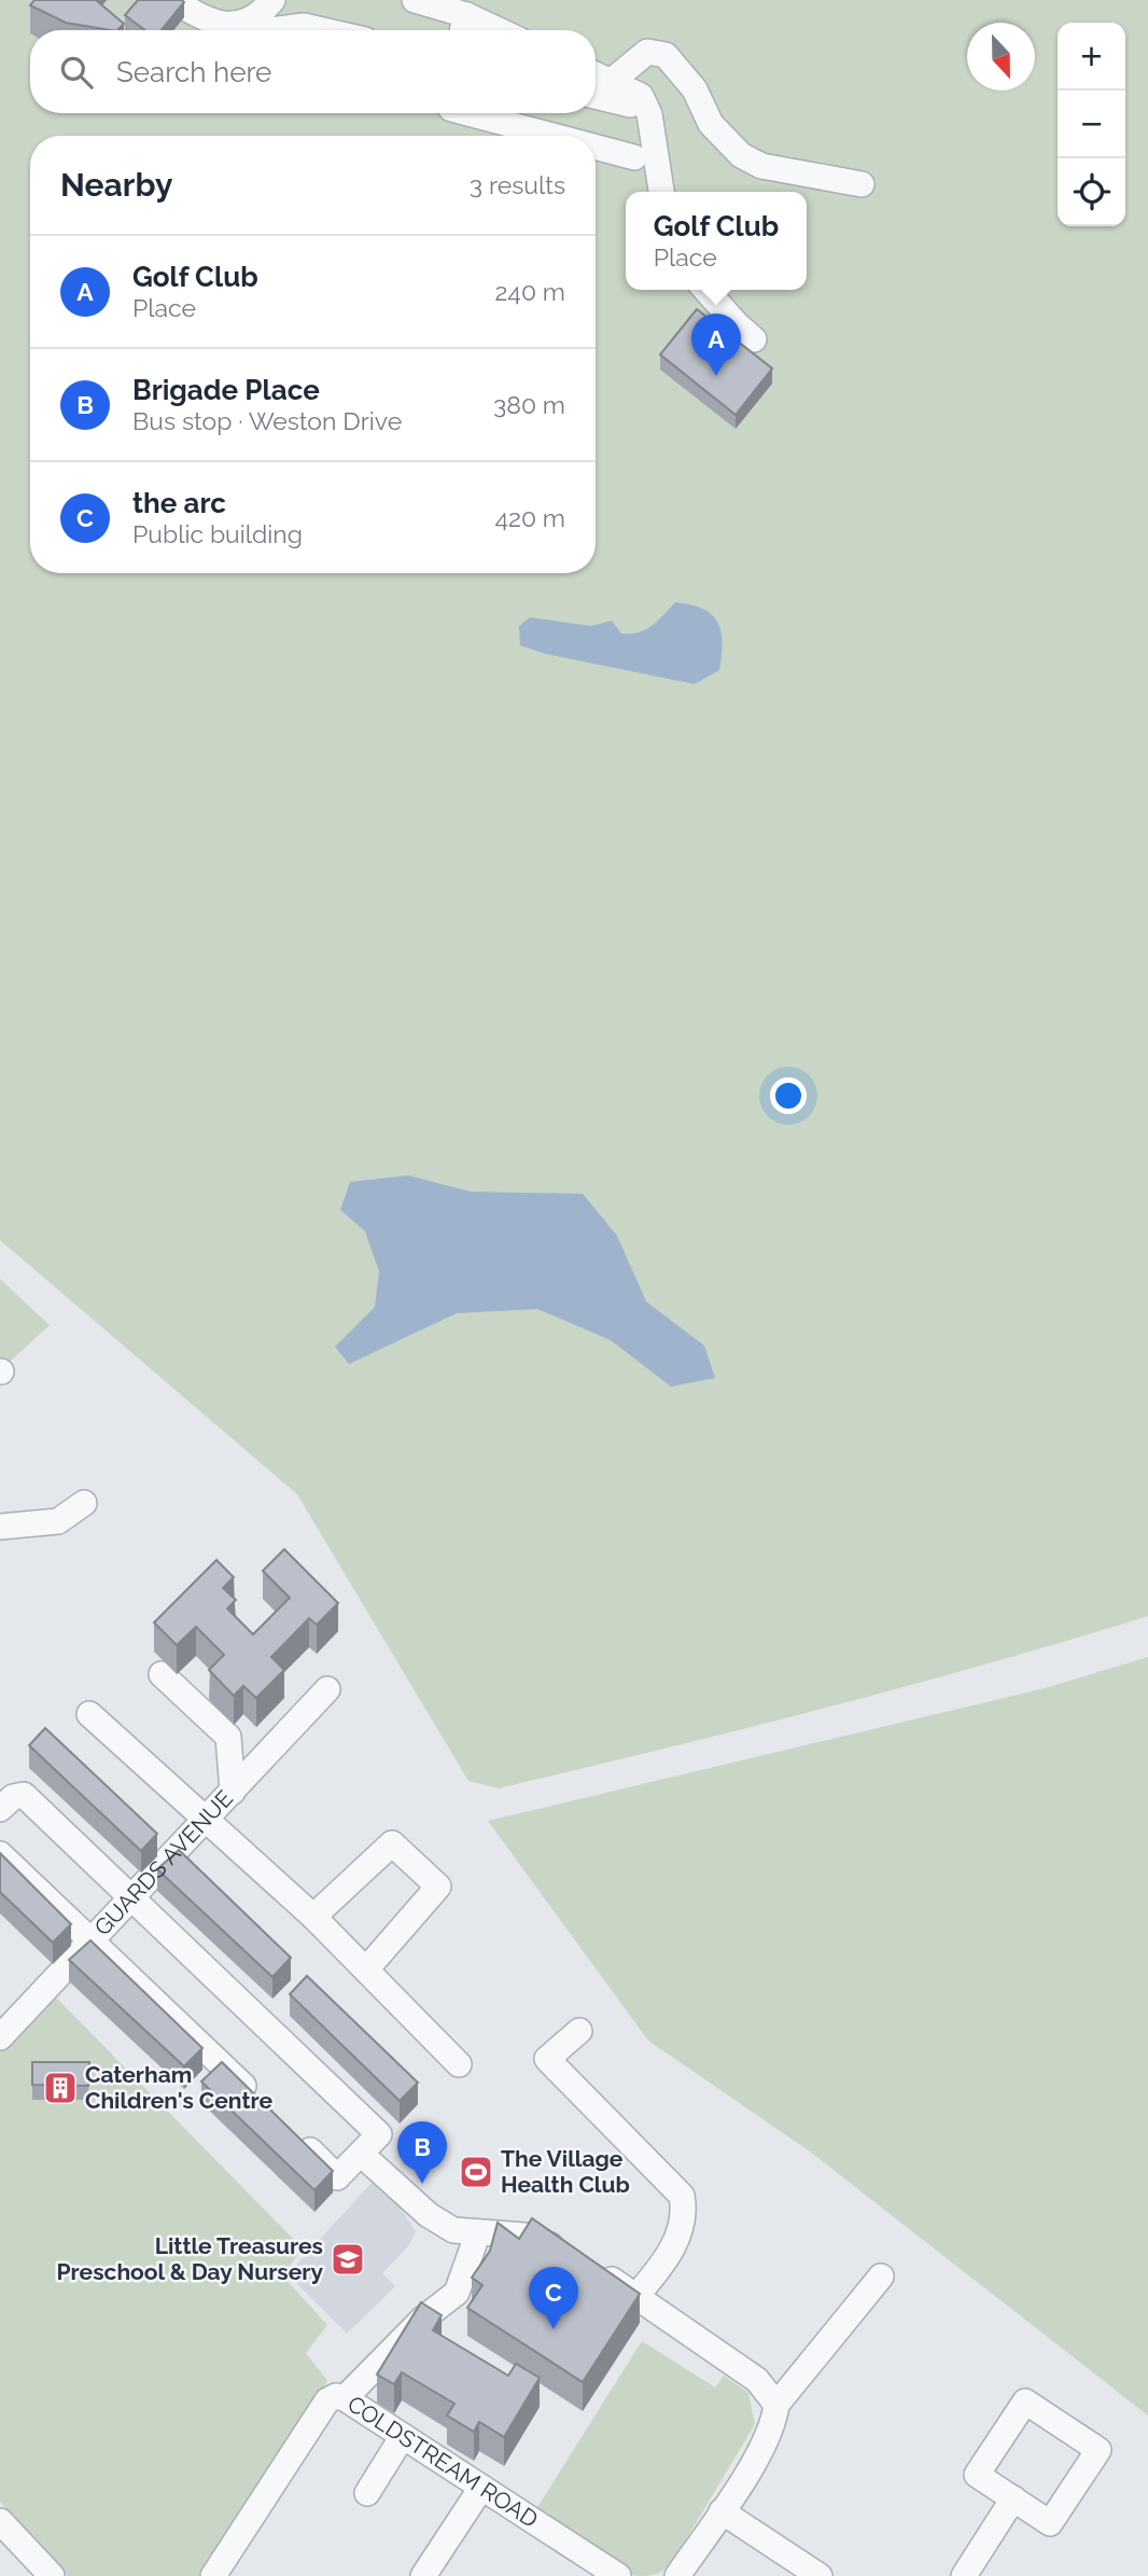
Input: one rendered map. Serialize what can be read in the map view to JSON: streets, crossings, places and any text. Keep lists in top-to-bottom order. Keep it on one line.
{"streets":{"street":["GUARDS AVENUE","COLDSTREAM ROAD"]},"places":{"building":["Caterham Children's Centre"],"sports":["The Village Health Club"],"school or university":["Little Treasures Preschool & Day Nursery"]},"north":"bottom","page":{"map_buttons":["+","−"],"search":"Search here","heading":["Nearby","3 results"],"popup":["Golf Club","Place"],"list":[{"mark":"A","name":"Golf Club","note":"Place","value":"240 m"},{"mark":"B","name":"Brigade Place","note":"Bus stop · Weston Drive","value":"380 m"},{"mark":"C","name":"the arc","note":"Public building","value":"420 m"}],"pins":["A","B","C"]}}
